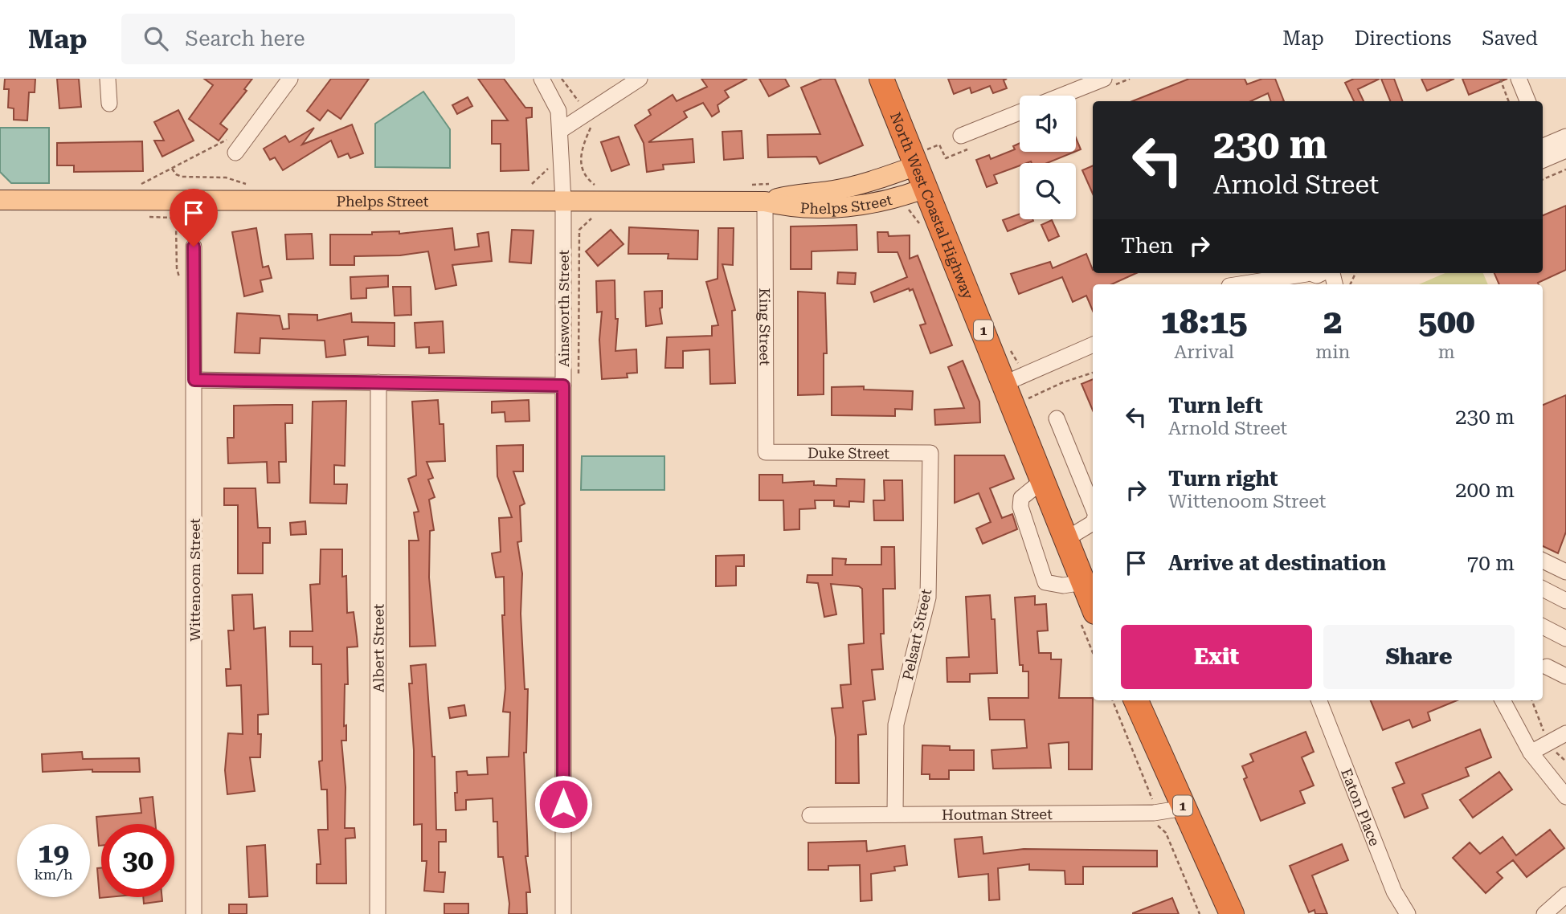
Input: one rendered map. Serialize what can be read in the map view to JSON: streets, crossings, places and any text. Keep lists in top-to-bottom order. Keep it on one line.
{"streets":{"highway":["North West Coastal Highway","1"],"main road":["Phelps Street"],"street":["Ainsworth Street","King Street","Duke Street","Wittenoom Street","Pelsart Street","Albert Street","Eaton Place","Houtman Street"]},"crossings":[["Phelps Street","North West Coastal Highway"],["Phelps Street","Ainsworth Street"],["Phelps Street","King Street"],["King Street","Duke Street"],["1","Houtman Street"],["Duke Street","Pelsart Street"],["Pelsart Street","Houtman Street"]],"page":{"header":"Map","search":"Search here","nav":["Map","Directions","Saved"],"turn":["230 m","Arnold Street"],"then":"Then","eta":["18:15","Arrival","2","min","500","m"],"list":[{"name":"Turn left","note":"Arnold Street","value":"230 m"},{"name":"Turn right","note":"Wittenoom Street","value":"200 m"},{"name":"Arrive at destination","value":"70 m"}],"buttons":["Exit","Share"],"speed":"19 km/h","limit":"30"}}
